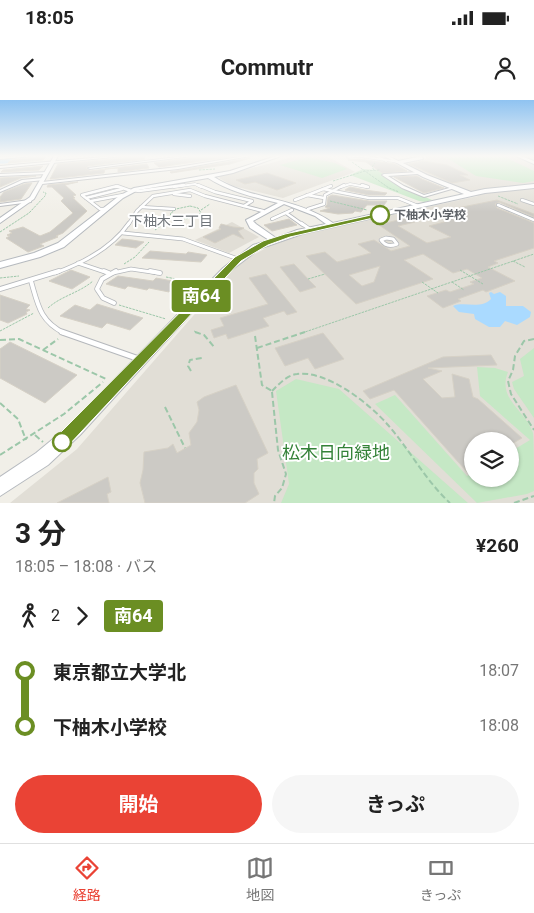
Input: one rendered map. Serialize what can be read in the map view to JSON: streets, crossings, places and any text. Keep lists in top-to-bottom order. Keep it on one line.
{"districts":["下柚木三丁目"],"parks":["松木日向緑地"],"places":["下柚木小学校"],"lines":["bus line 南64"],"page":{"status":"18:05","header":"Commutr","on_map":"南64","heading":["3 分","18:05 – 18:08 · バス","¥260"],"legs":["2","南64"],"list":[{"name":"東京都立大学北","value":"18:07"},{"name":"下柚木小学校","value":"18:08"}],"buttons":["開始","きっぷ"],"tabs":["経路","地図","きっぷ"]}}
